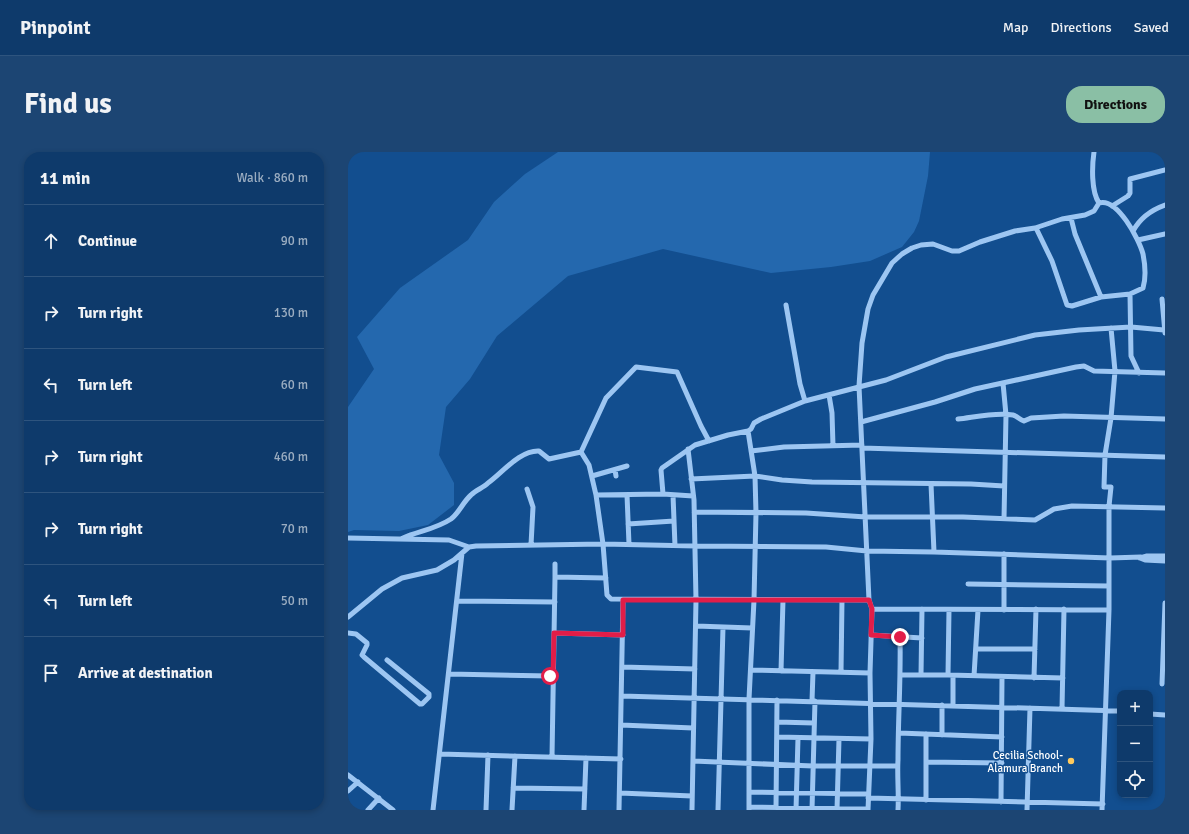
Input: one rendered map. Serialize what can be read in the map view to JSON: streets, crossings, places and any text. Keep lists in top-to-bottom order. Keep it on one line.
{"places":["Cecilia School- Alamura Branch"],"page":{"header":"Pinpoint","nav":["Map","Directions","Saved"],"buttons":"Directions","title":"Find us","heading":["11 min","Walk · 860 m"],"list":[["Continue","90 m"],["Turn right","130 m"],["Turn left","60 m"],["Turn right","460 m"],["Turn right","70 m"],["Turn left","50 m"],"Arrive at destination"],"map_buttons":["+","−"]}}
